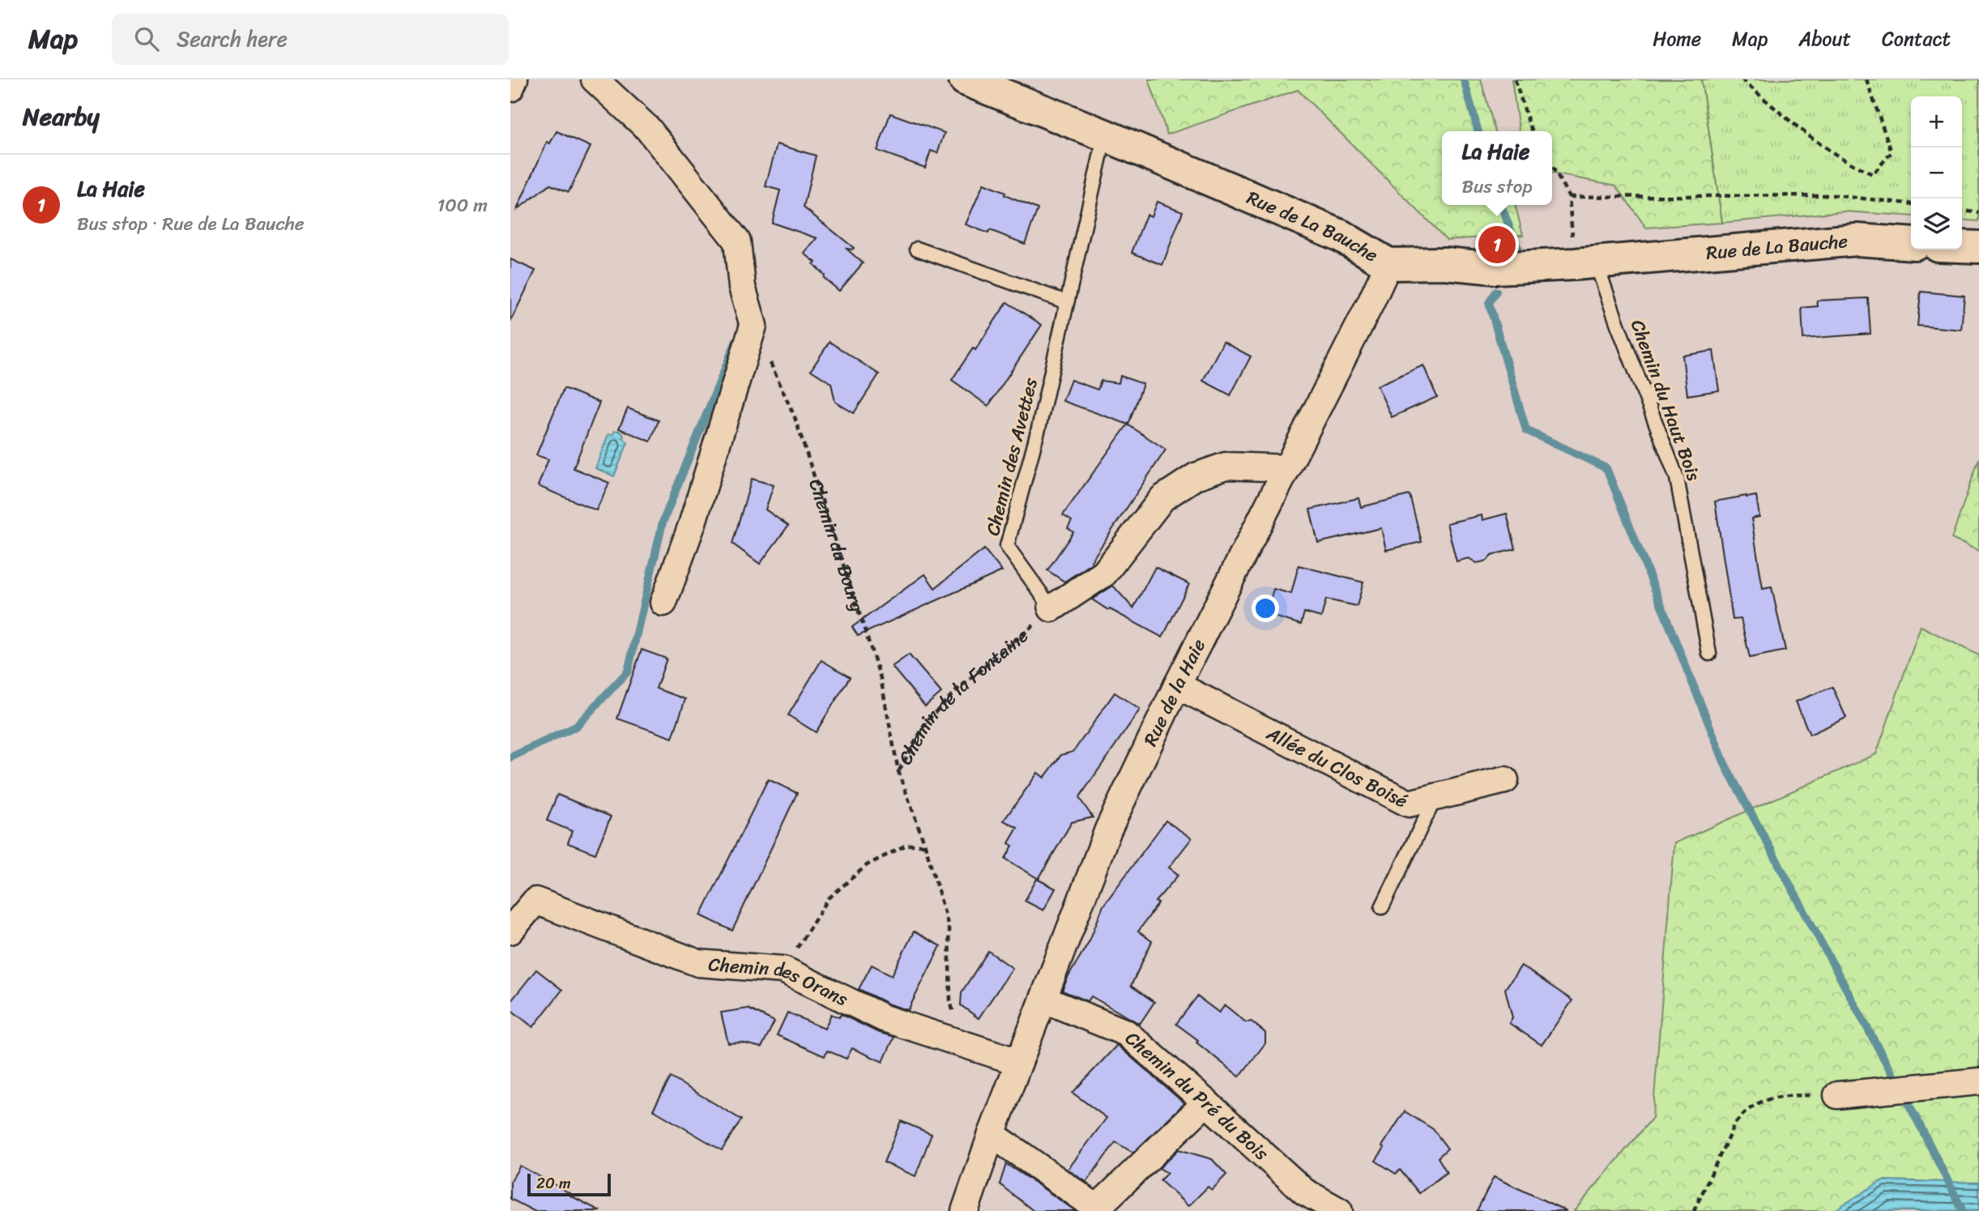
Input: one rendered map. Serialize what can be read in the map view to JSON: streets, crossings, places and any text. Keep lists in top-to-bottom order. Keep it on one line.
{"streets":{"street":["Rue de La Bauche","Rue de la Haie","Allée du Clos Boisé","Chemin des Orans","Chemin du Pré du Bois"],"lane":["Chemin du Haut Bois","Chemin des Avettes"],"path":["Chemin du Bourg","Chemin de la Fontaine"]},"crossings":[["Rue de La Bauche","Chemin du Haut Bois"],["Rue de La Bauche","Chemin des Avettes"],["Rue de La Bauche","Rue de la Haie"],["Chemin des Avettes","Chemin de la Fontaine"],["Chemin du Bourg","Chemin de la Fontaine"],["Rue de la Haie","Allée du Clos Boisé"],["Rue de la Haie","Chemin des Orans"],["Rue de la Haie","Chemin du Pré du Bois"],["Chemin de la Fontaine","Chemin des Orans"]],"scale_bar":"20 m","page":{"header":"Map","search":"Search here","nav":["Home","Map","About","Contact"],"heading":"Nearby","map_buttons":["+","−"],"popup":["La Haie","Bus stop"],"list":[{"mark":"1","name":"La Haie","note":"Bus stop · Rue de La Bauche","value":"100 m"}],"pins":"1","scale":"20 m"}}
